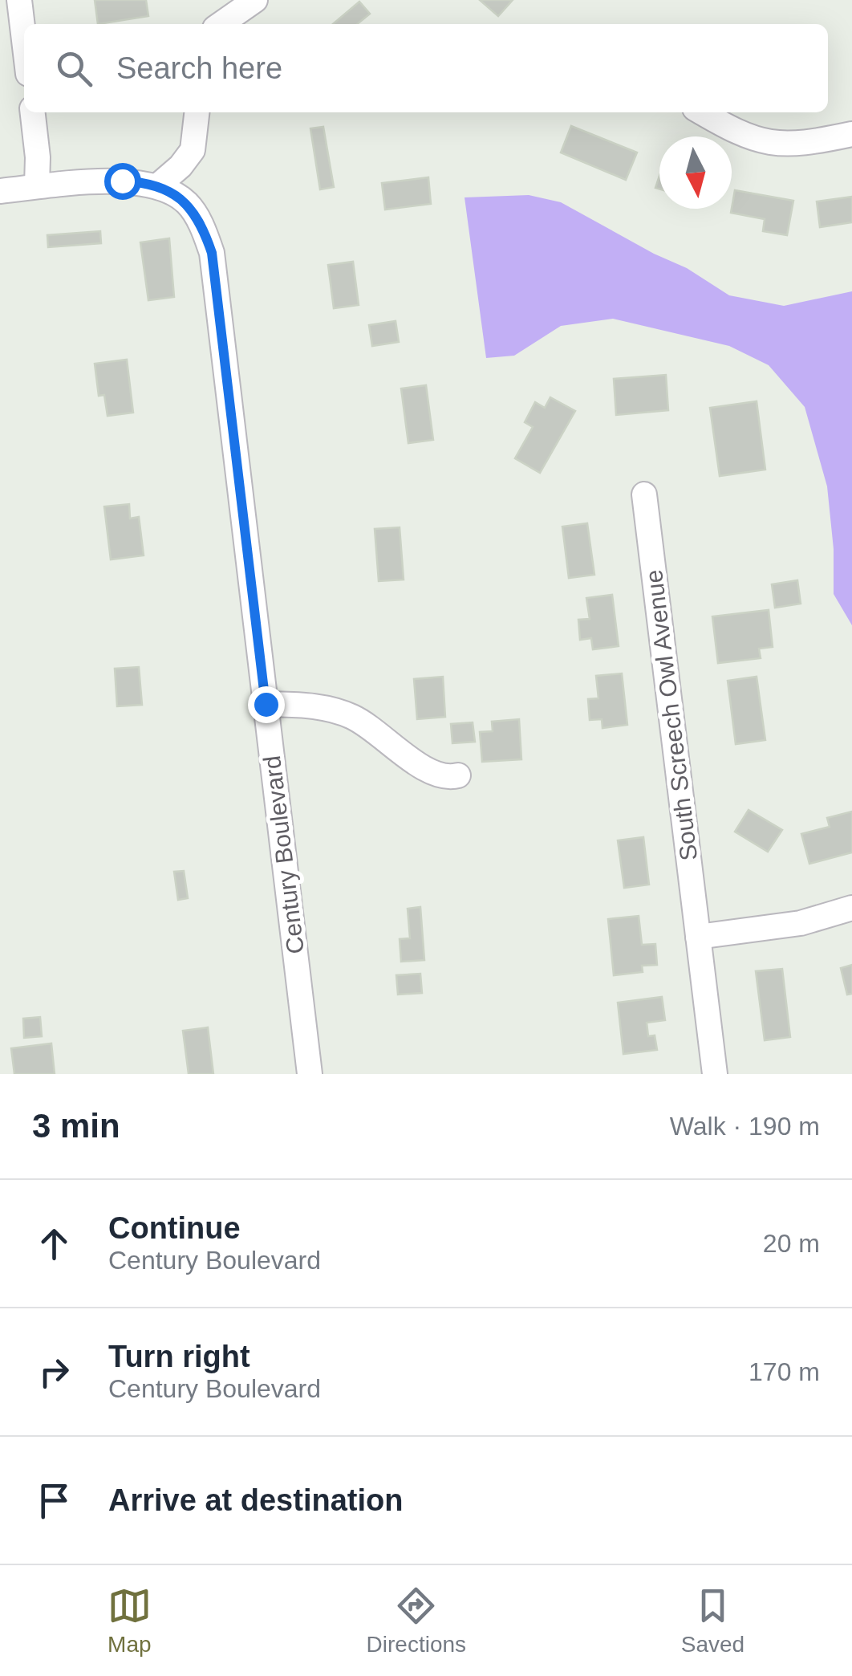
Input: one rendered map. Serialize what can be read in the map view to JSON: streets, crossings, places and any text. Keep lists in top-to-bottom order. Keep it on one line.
{"streets":{"street":["South Screech Owl Avenue","Century Boulevard"]},"north":"bottom","page":{"search":"Search here","heading":["3 min","Walk · 190 m"],"list":[["Continue","Century Boulevard","20 m"],["Turn right","Century Boulevard","170 m"],"Arrive at destination"],"nav":["Map","Directions","Saved"]}}
